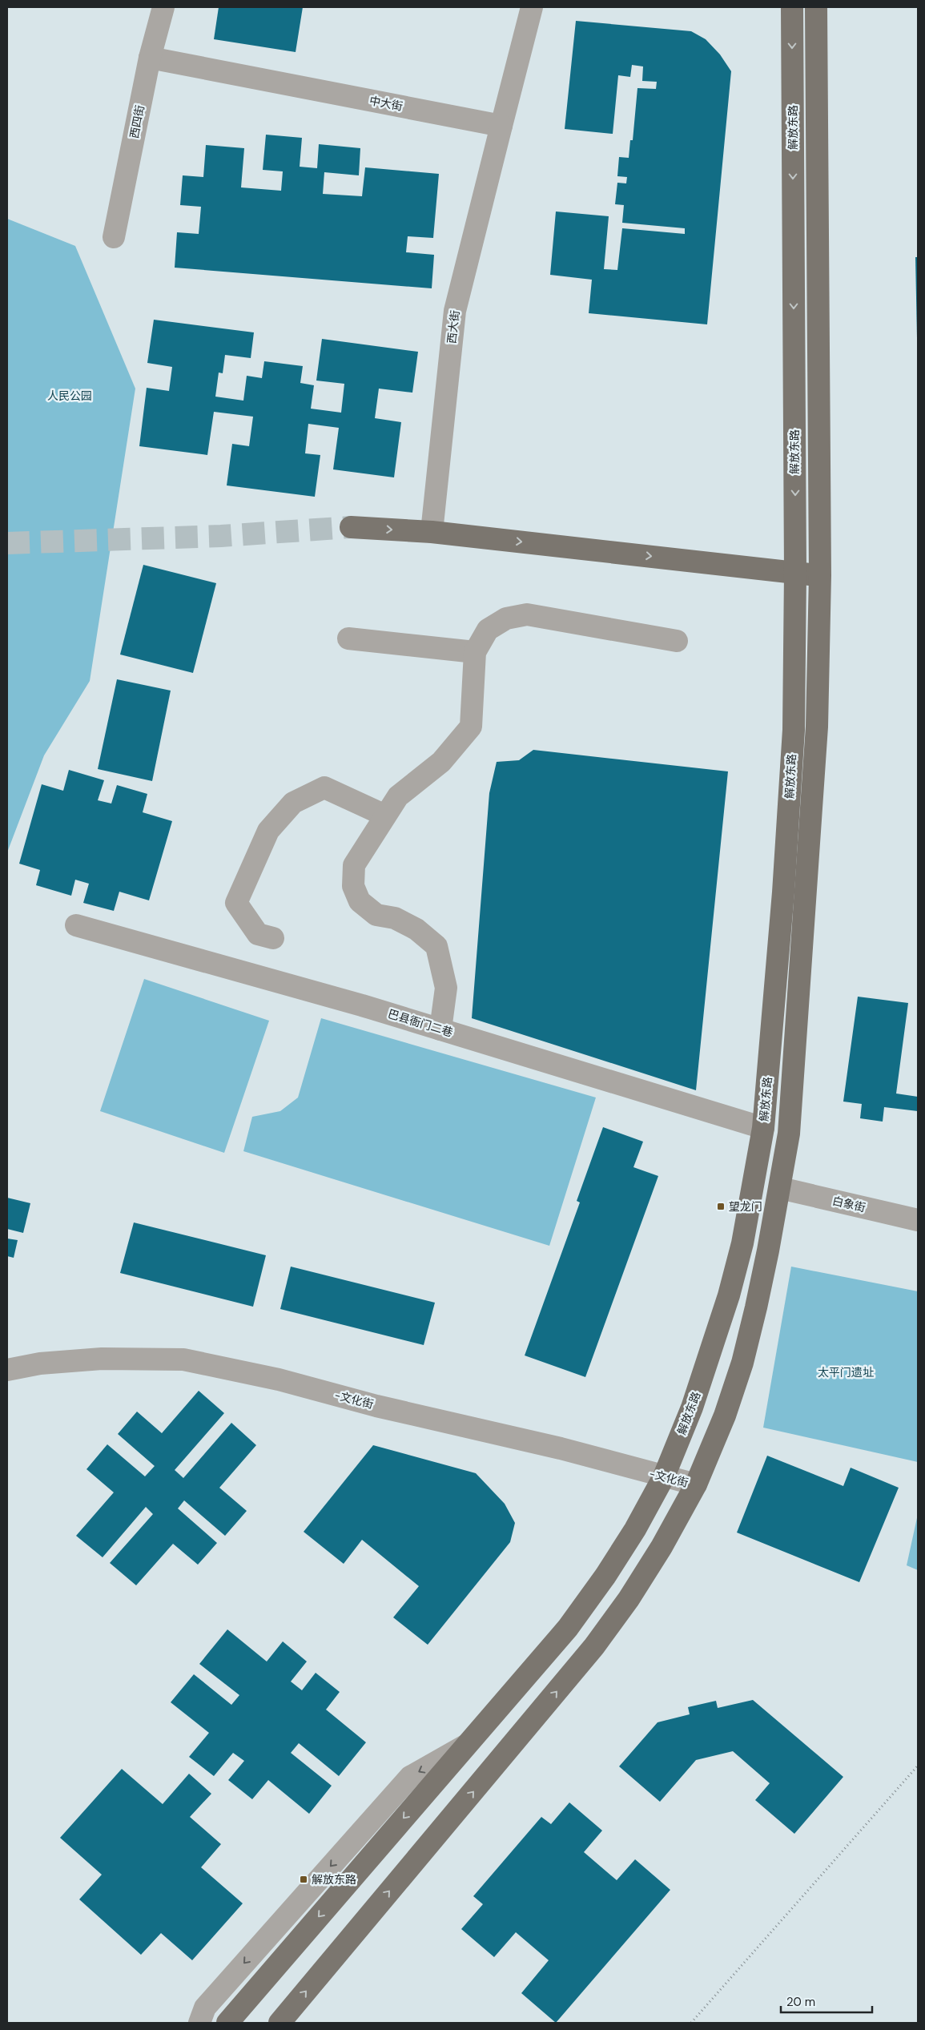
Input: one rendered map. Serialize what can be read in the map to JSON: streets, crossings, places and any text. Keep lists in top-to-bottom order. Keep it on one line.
{"streets":{"main road":["解放东路"],"street":["中大街","西四街","西大街","巴县衙门二巷","白象街","-文化街"]},"crossings":[["中大街","西四街"],["中大街","西大街"],["解放东路","巴县衙门二巷"],["解放东路","白象街"],["解放东路","-文化街"]],"parks":["人民公园","太平门遗址"],"places":{"transit":["望龙门","解放东路"]},"scale_bar":"20 m"}
